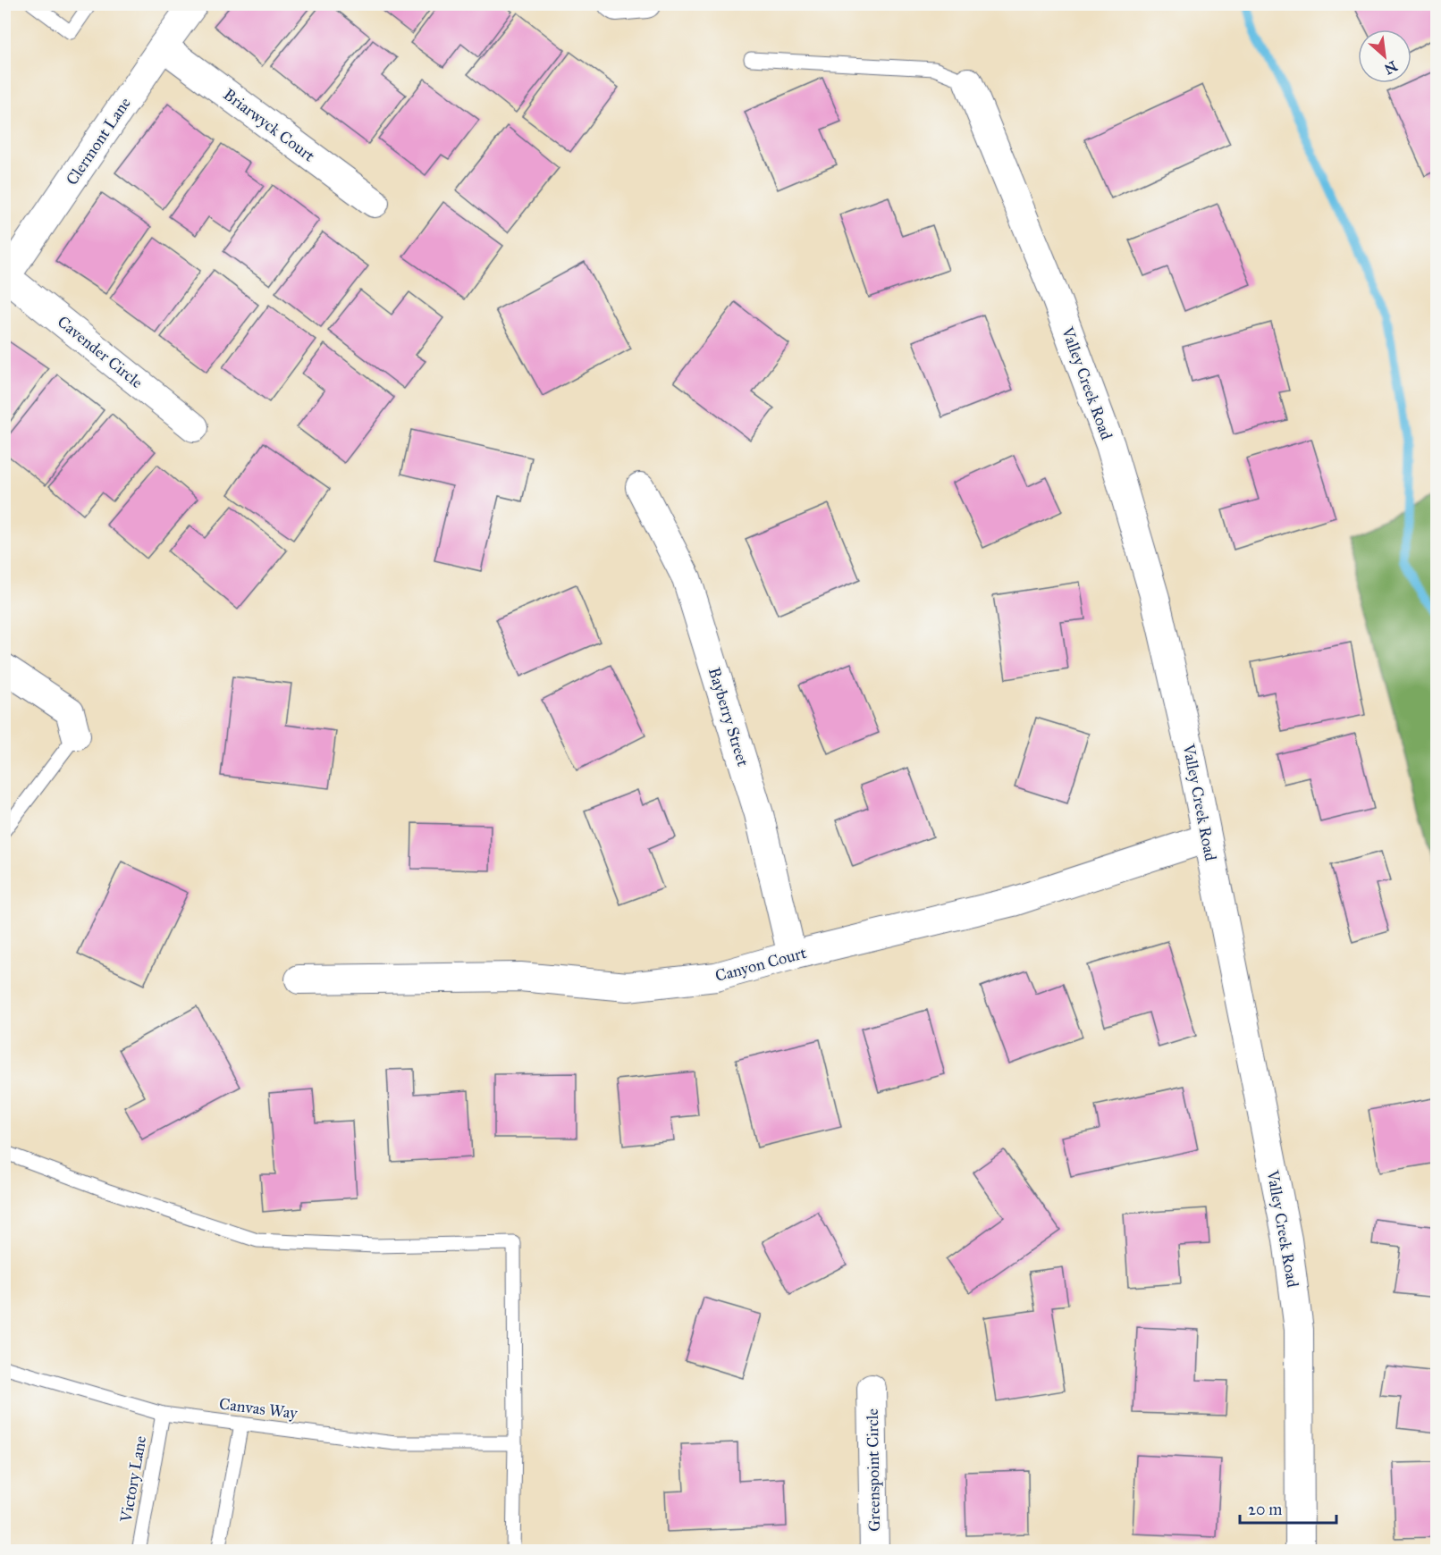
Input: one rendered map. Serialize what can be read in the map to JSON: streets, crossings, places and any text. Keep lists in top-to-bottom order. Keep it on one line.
{"streets":{"street":["Briarwyck Court","Clermont Lane","Cavender Circle","Valley Creek Road","Bayberry Street","Canyon Court","Greenspoint Circle"],"lane":["Canvas Way","Victory Lane"]},"crossings":[["Briarwyck Court","Clermont Lane"],["Clermont Lane","Cavender Circle"],["Valley Creek Road","Canyon Court"],["Bayberry Street","Canyon Court"],["Canvas Way","Victory Lane"]],"scale_bar":"20 m","north":"bottom right"}
